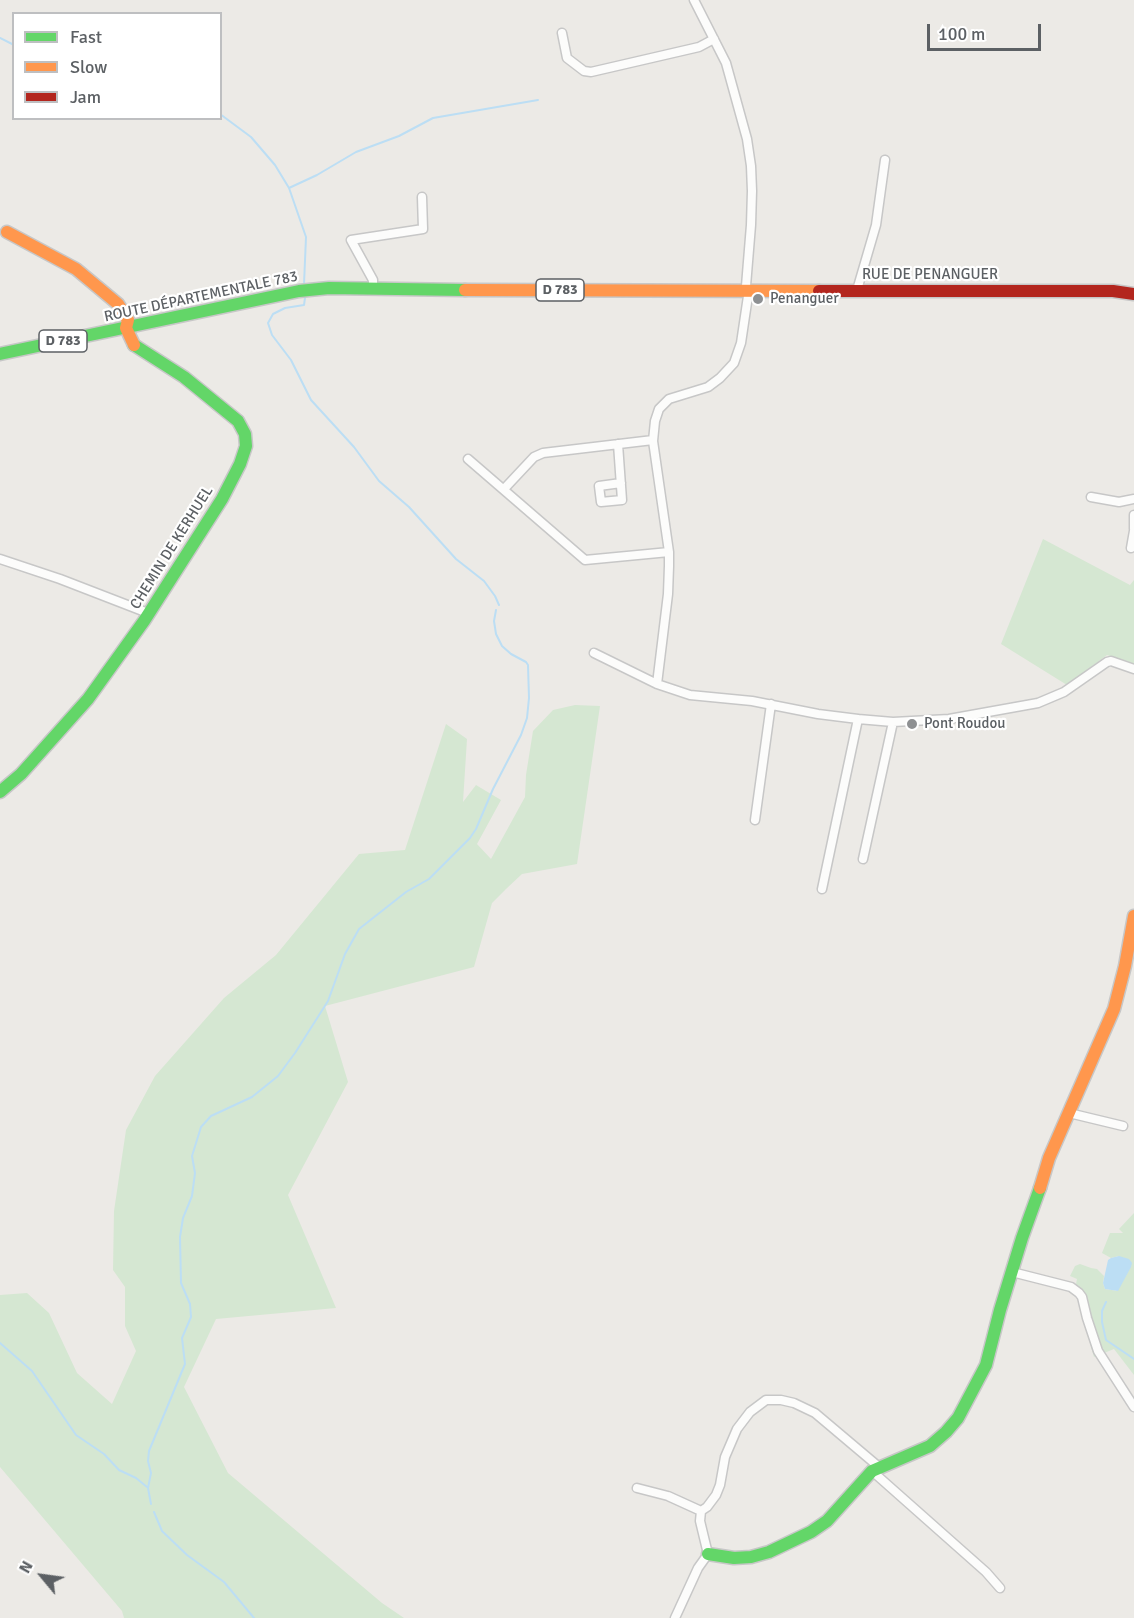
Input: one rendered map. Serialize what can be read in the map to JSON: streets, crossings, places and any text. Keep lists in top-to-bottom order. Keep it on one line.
{"streets":{"street":["RUE DE PENANGUER","D 783","ROUTE DÉPARTEMENTALE 783","CHEMIN DE KERHUEL"]},"crossings":[["RUE DE PENANGUER","D 783"],["D 783","ROUTE DÉPARTEMENTALE 783"],["ROUTE DÉPARTEMENTALE 783","CHEMIN DE KERHUEL"]],"places":["Penanguer","Pont Roudou"],"legend":["Fast","Slow","Jam"],"scale_bar":"100 m","north":"top left"}
